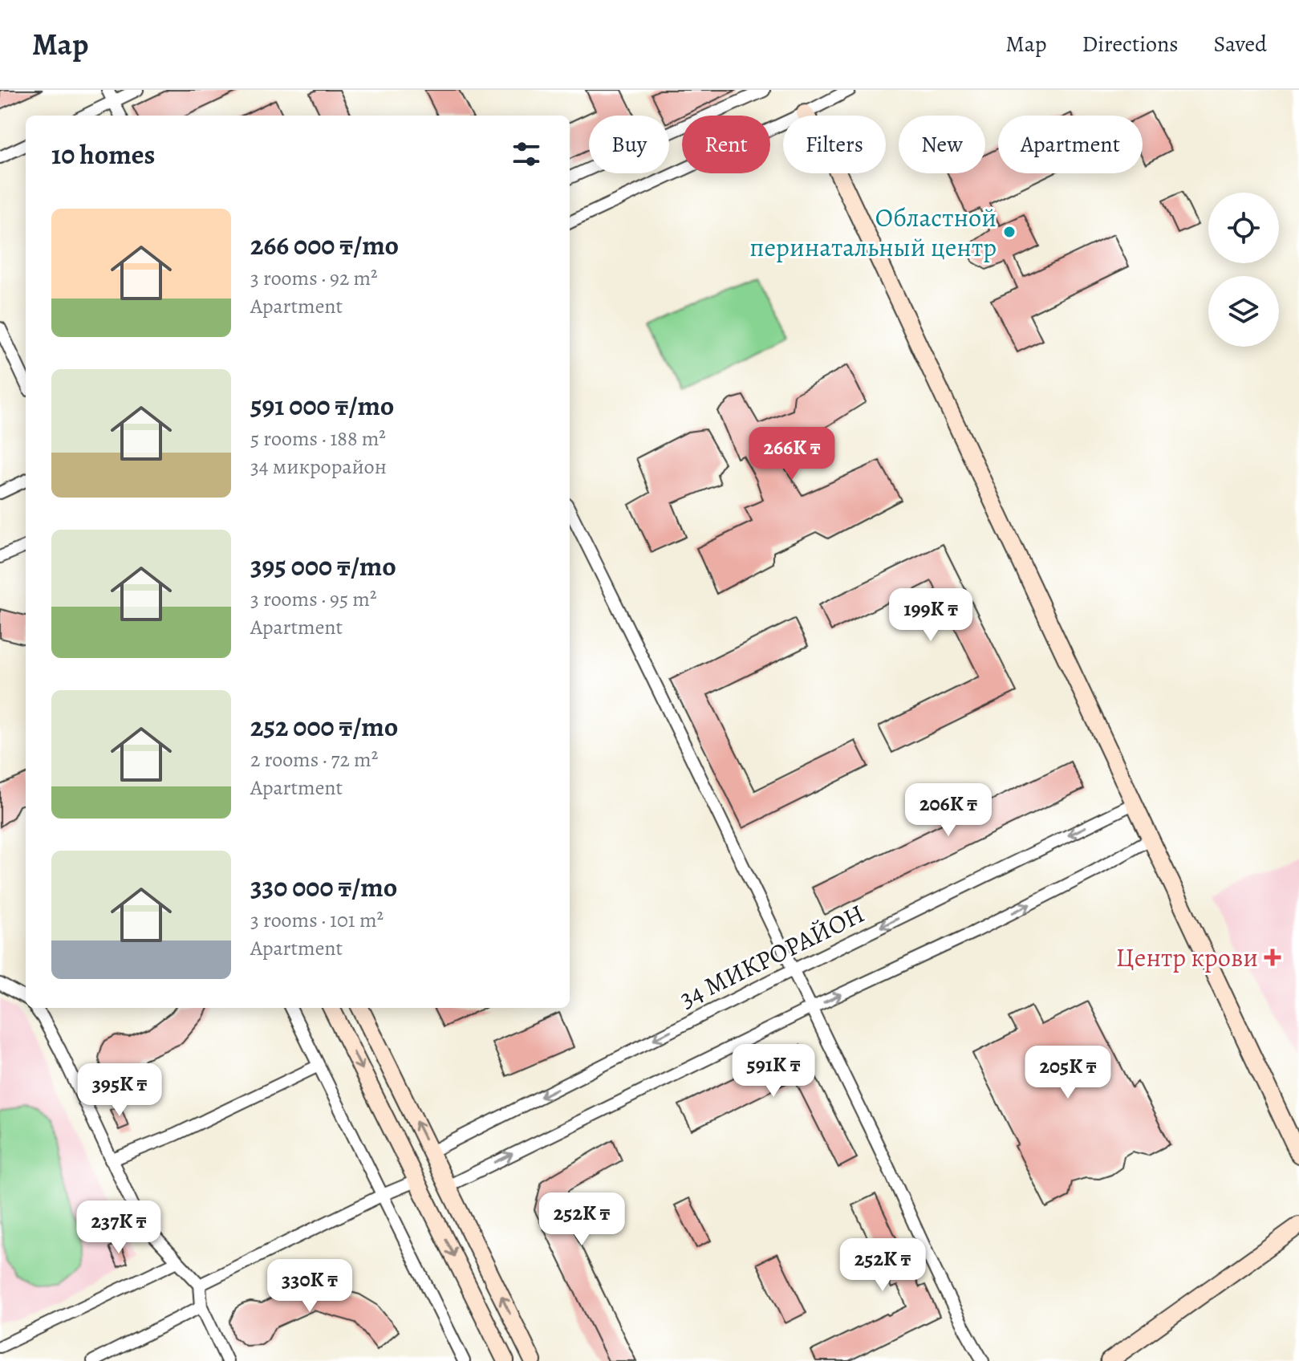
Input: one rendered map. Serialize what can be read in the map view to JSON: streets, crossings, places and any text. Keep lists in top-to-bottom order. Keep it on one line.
{"streets":{"street":["34 МИКРОРАЙОН"]},"places":{"other":["Областной перинатальный центр"],"health":["Центр крови"]},"page":{"header":"Map","nav":["Map","Directions","Saved"],"chip":["Buy","Rent","Filters","New","Apartment"],"heading":"10 homes","list":[{"name":"266 000 ₸/mo","note":"3 rooms · 92 m² · Apartment"},{"name":"591 000 ₸/mo","note":"5 rooms · 188 m² · 34 микрорайон"},{"name":"395 000 ₸/mo","note":"3 rooms · 95 m² · Apartment"},{"name":"252 000 ₸/mo","note":"2 rooms · 72 m² · Apartment"},{"name":"330 000 ₸/mo","note":"3 rooms · 101 m² · Apartment"}],"price":["266K ₸","199K ₸","206K ₸","591K ₸","205K ₸","395K ₸","252K ₸","237K ₸","252K ₸","330K ₸"]}}
